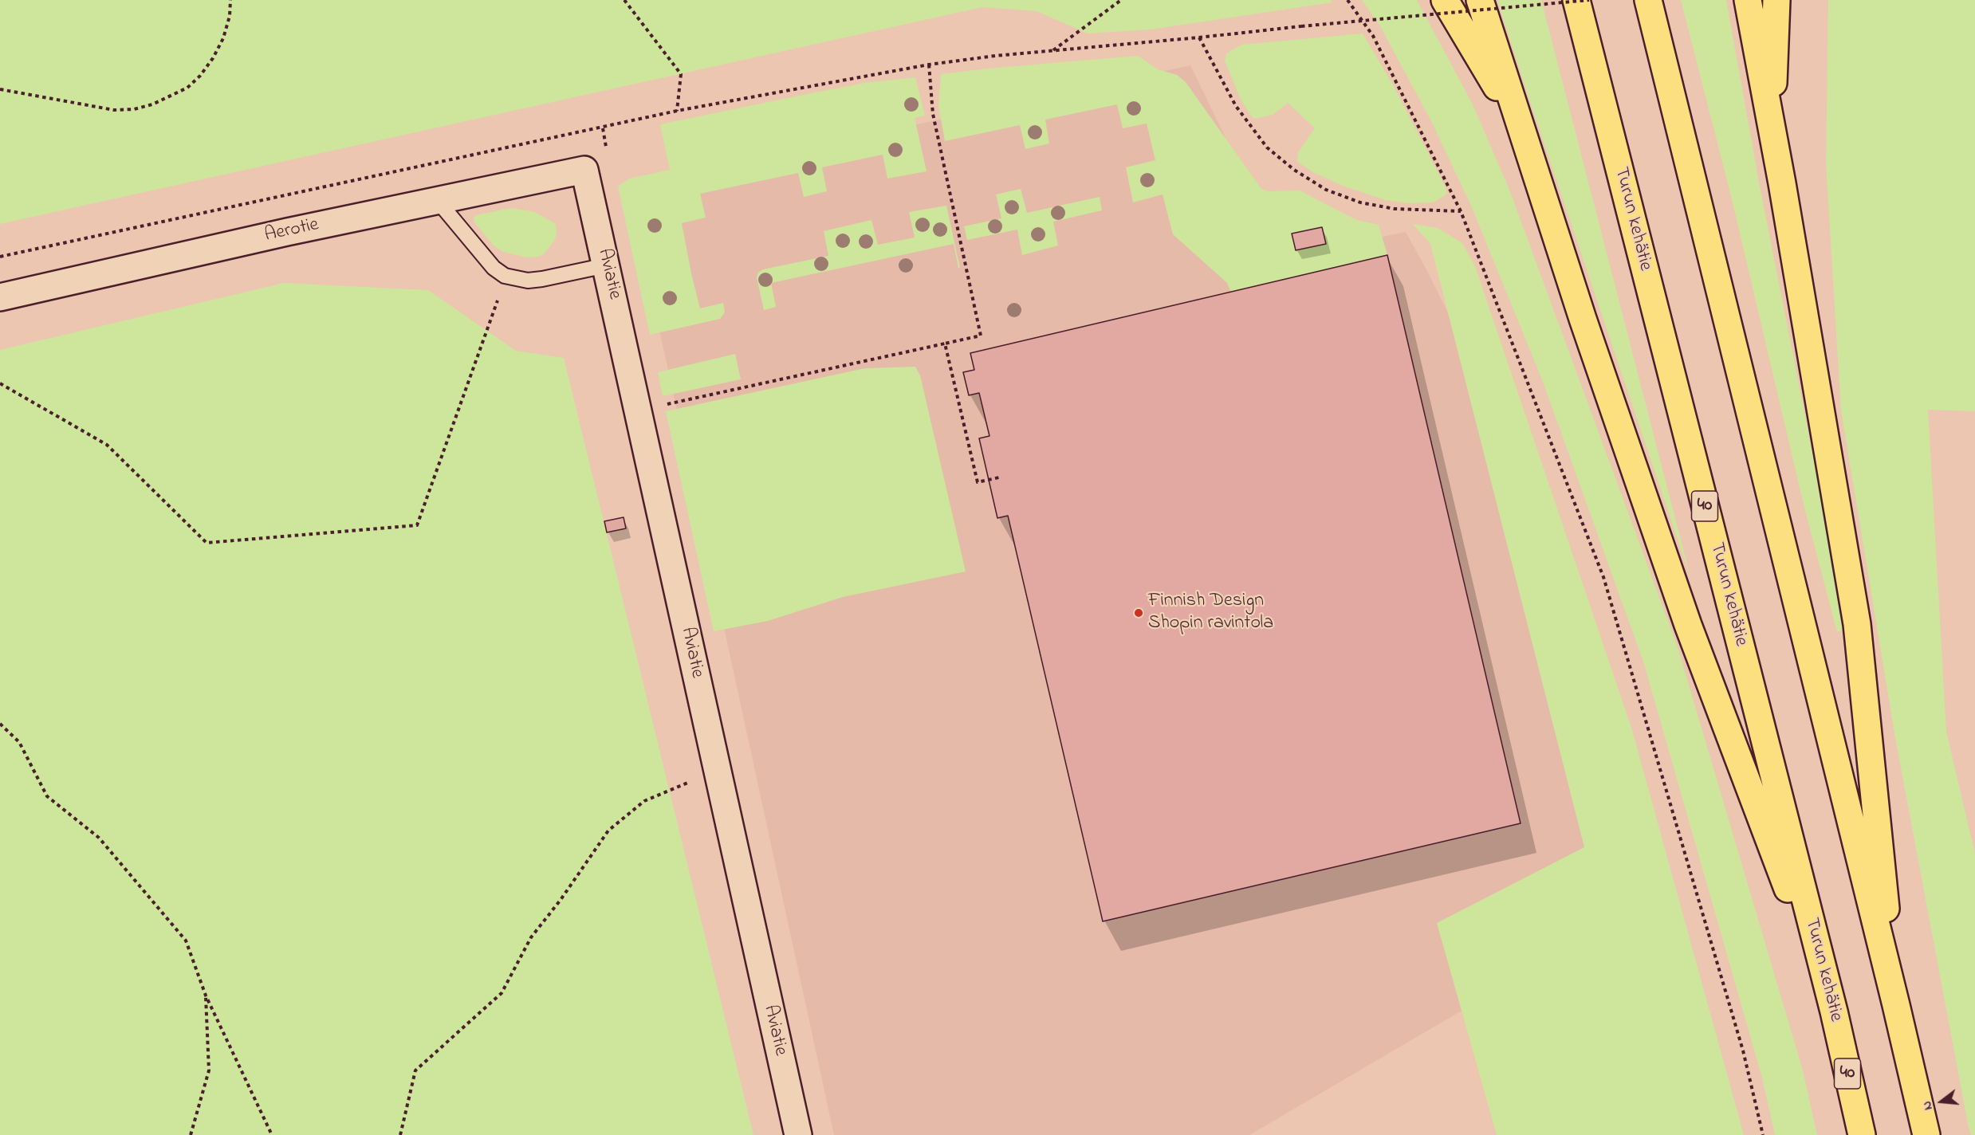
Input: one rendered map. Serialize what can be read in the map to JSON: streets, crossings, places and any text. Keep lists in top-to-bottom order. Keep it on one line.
{"streets":{"highway":["Turun kehätie","40"],"street":["Aerotie","Aviatie"]},"crossings":[["Aerotie","Aviatie"]],"places":["Finnish Design Shopin ravintola"],"north":"left"}
